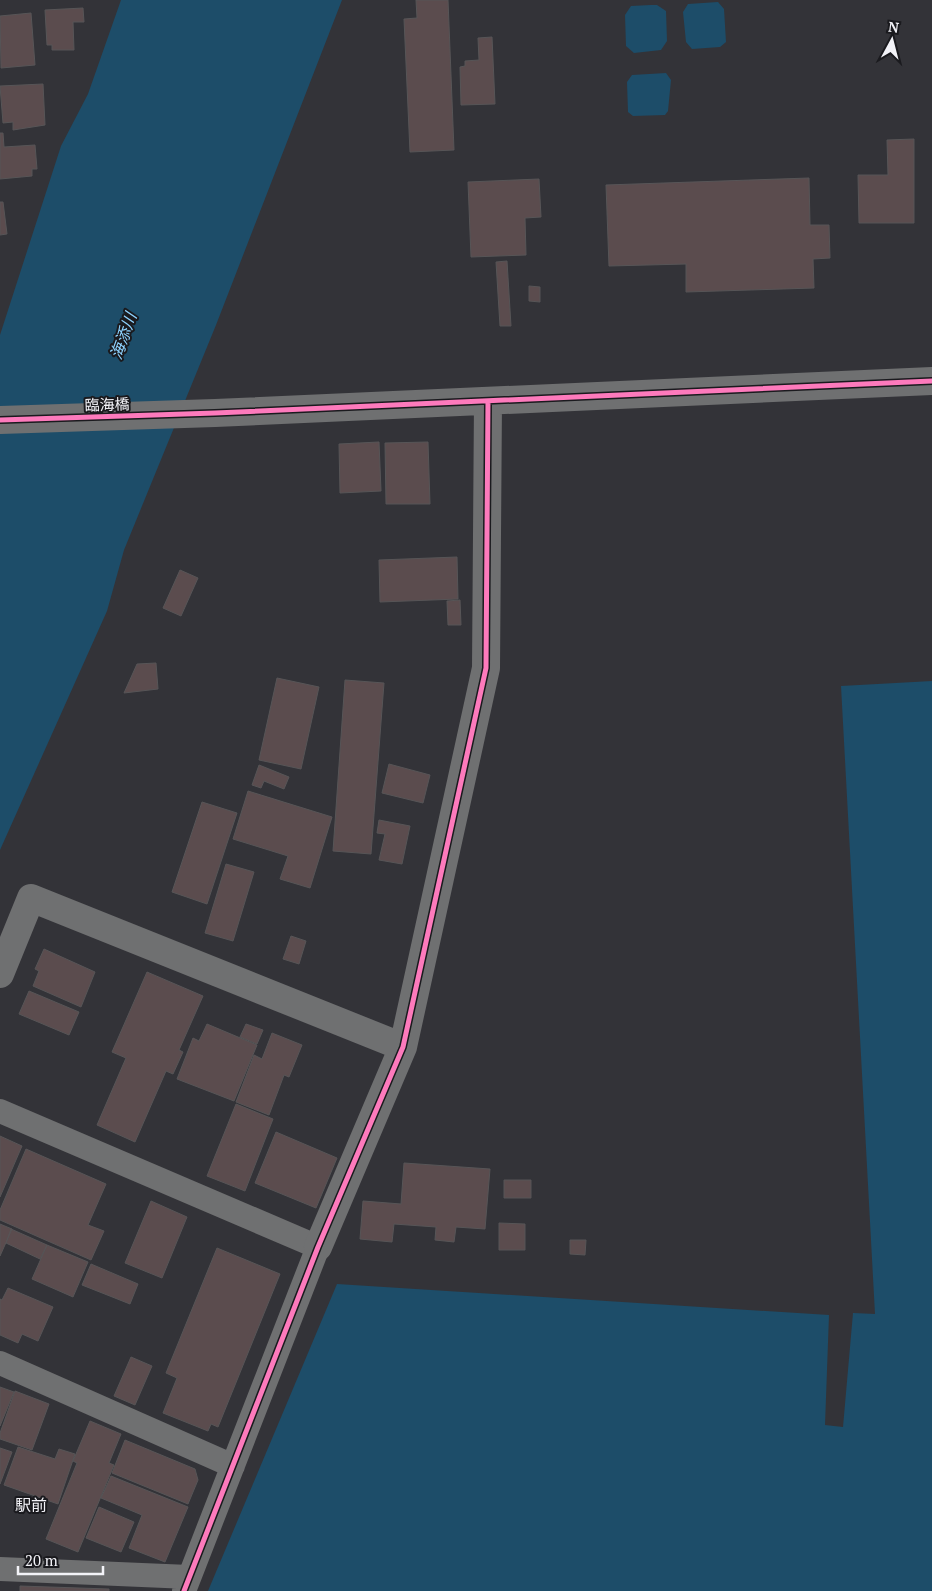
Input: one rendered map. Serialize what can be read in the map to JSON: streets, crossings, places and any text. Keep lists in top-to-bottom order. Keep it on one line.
{"streets":{"street":["臨海橋"]},"districts":["駅前"],"water":["海添川"],"scale_bar":"20 m","north":"top"}
